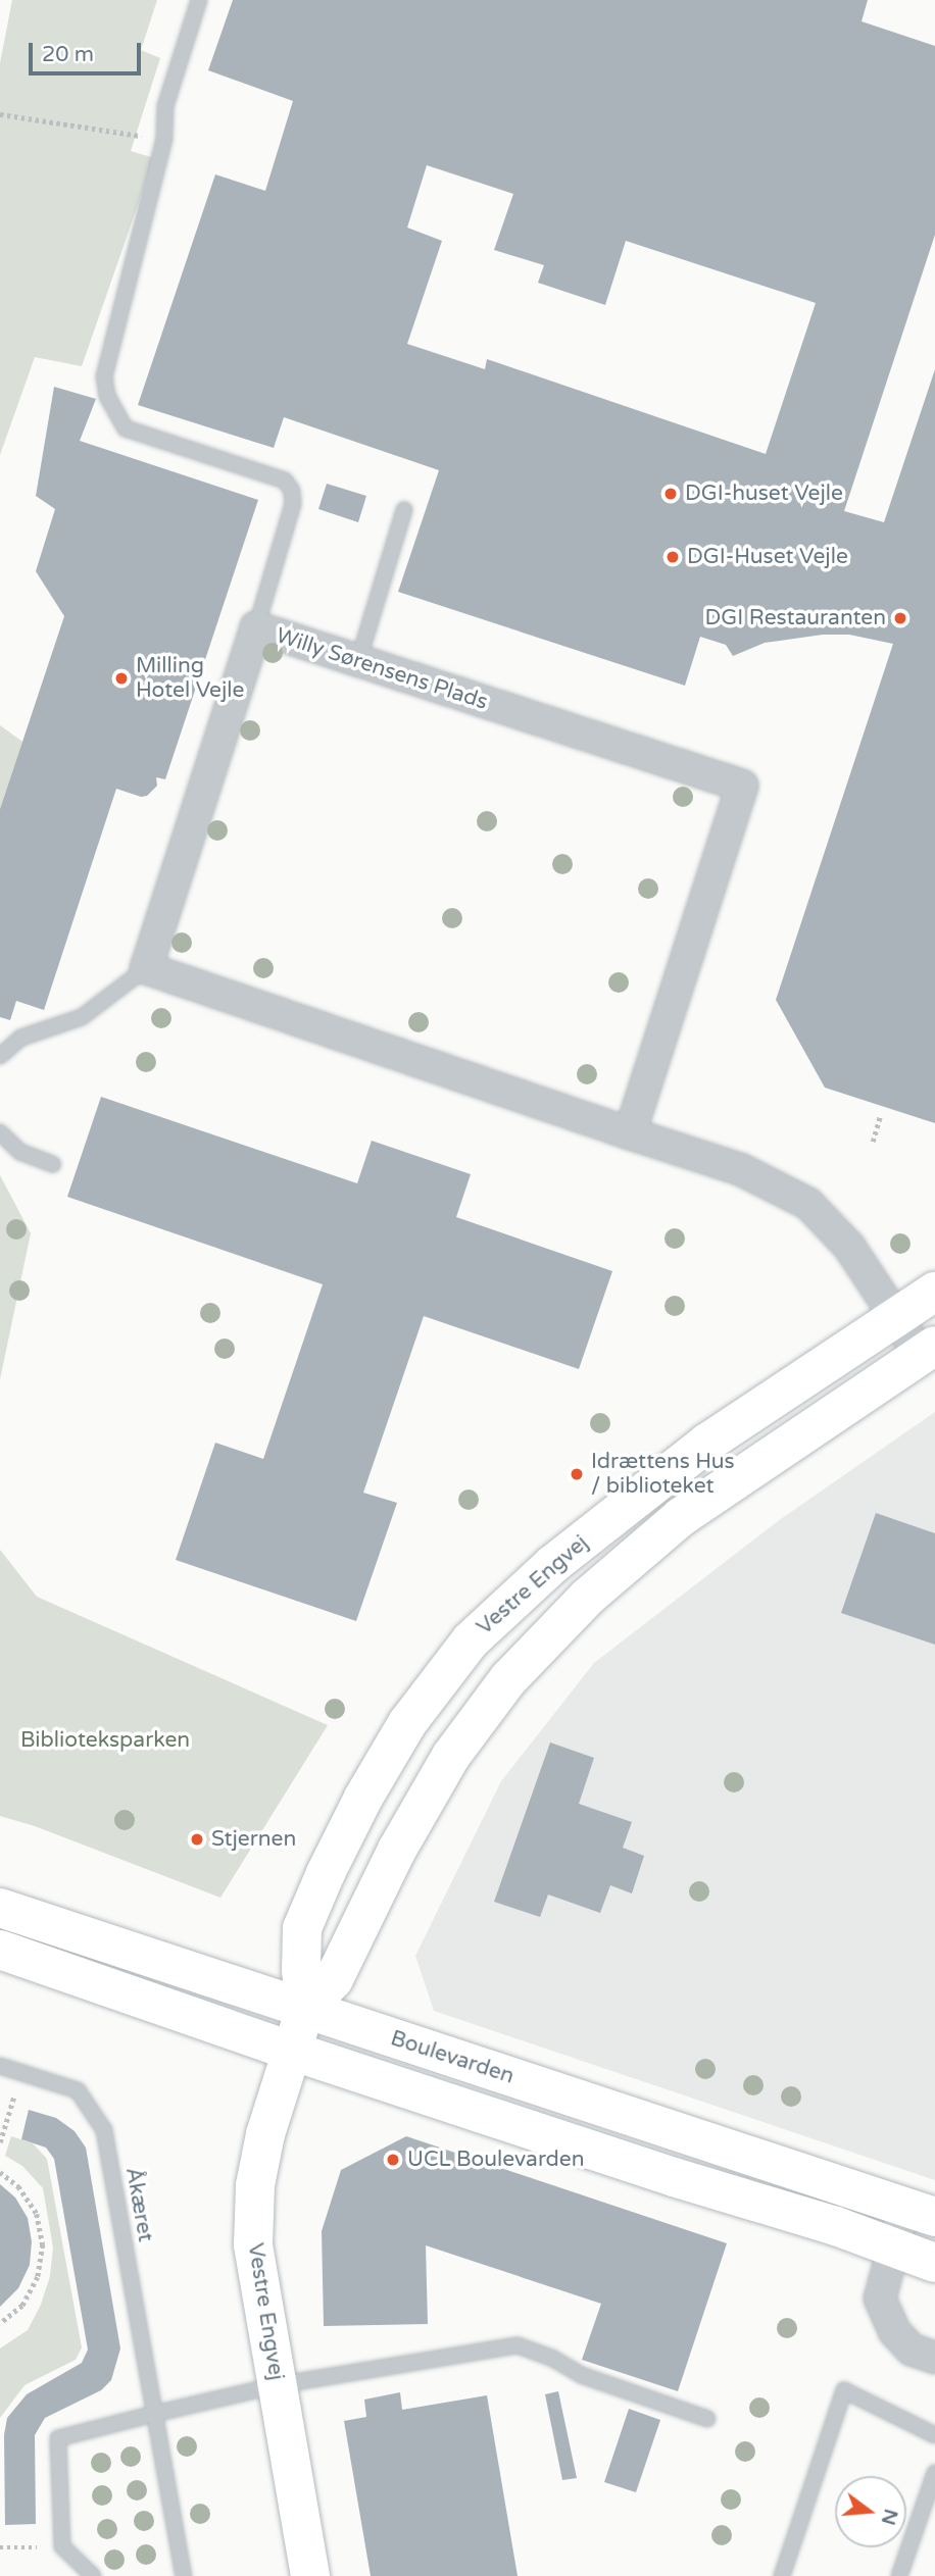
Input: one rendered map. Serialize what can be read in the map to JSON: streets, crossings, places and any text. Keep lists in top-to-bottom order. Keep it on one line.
{"streets":{"street":["Willy Sørensens Plads","Vestre Engvej","Boulevarden"],"lane":["Åkæret"]},"crossings":[["Vestre Engvej","Boulevarden"]],"parks":["Biblioteksparken"],"places":["DGI-huset Vejle","DGI-Huset Vejle","DGI Restauranten","Milling Hotel Vejle","Idrættens Hus / biblioteket","Stjernen","UCL Boulevarden"],"scale_bar":"20 m","north":"right"}
